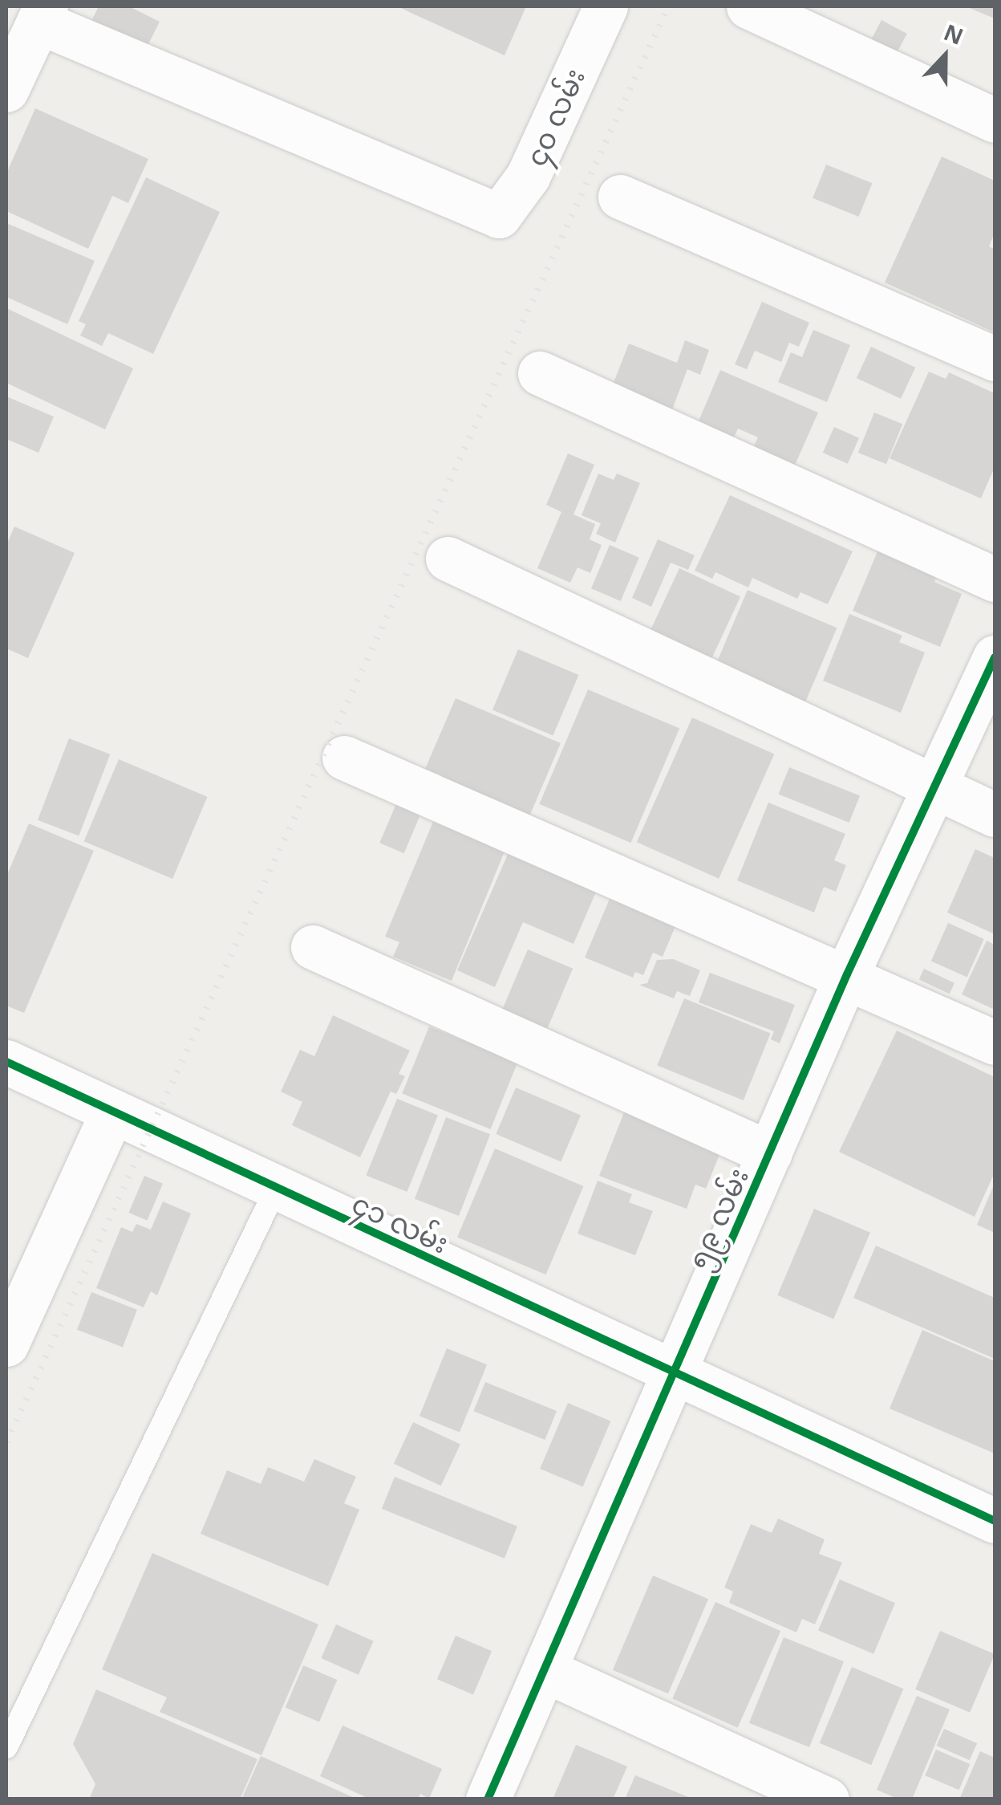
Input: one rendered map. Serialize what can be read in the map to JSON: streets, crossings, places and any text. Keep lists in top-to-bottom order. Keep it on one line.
{"streets":{"street":["၄၀ လမ်း","၅၉ လမ်း","၄၁ လမ်း"]},"crossings":[["၅၉ လမ်း","၄၁ လမ်း"]],"north":"top"}
